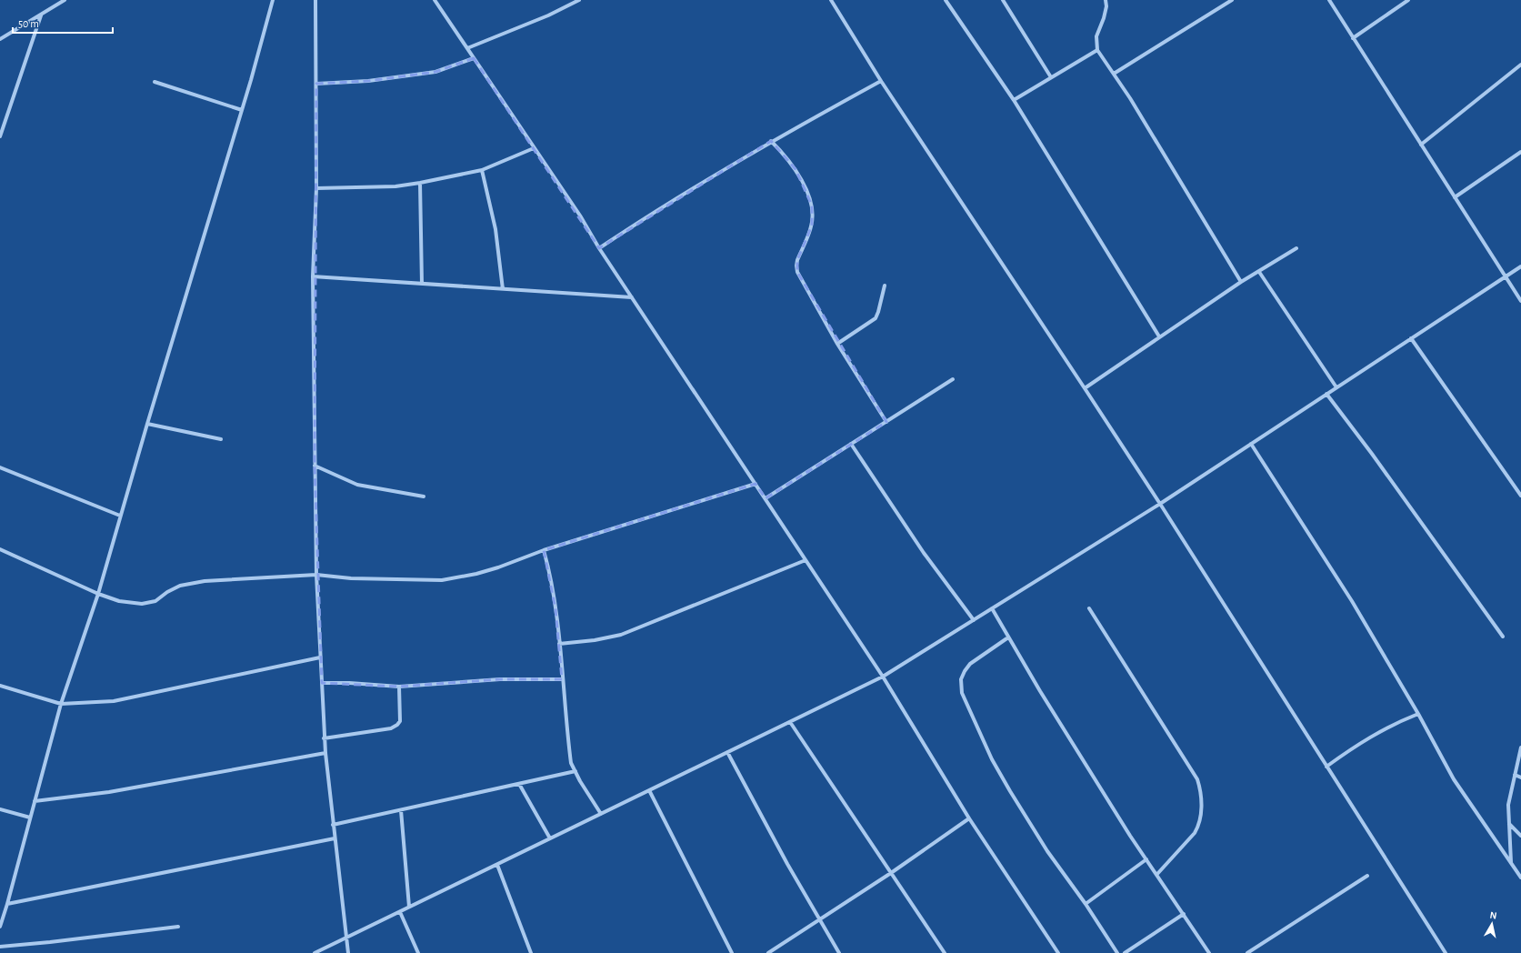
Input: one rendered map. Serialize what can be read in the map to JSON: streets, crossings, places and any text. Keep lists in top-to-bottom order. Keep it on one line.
{"scale_bar":"50 m","north":"top"}
